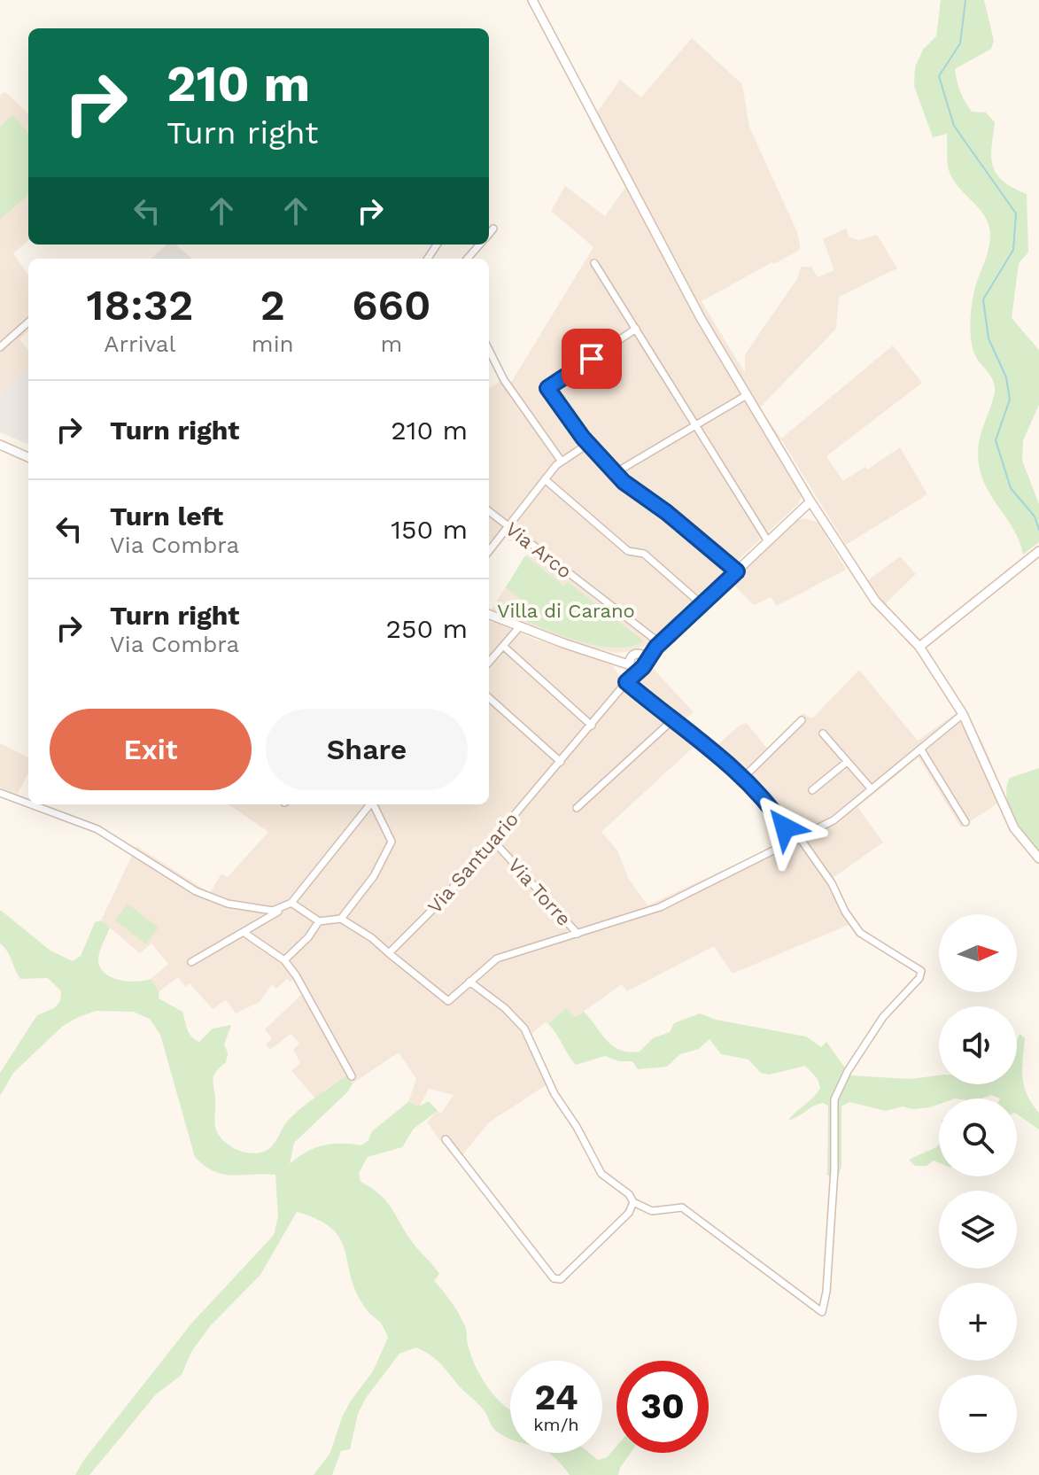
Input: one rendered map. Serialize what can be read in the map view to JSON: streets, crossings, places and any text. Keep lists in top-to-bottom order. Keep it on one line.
{"streets":{"street":["Via Arco","Via Santuario","Via Torre"]},"crossings":[["Via Santuario","Via Torre"]],"parks":["Villa di Carano"],"north":"right","page":{"turn":["210 m","Turn right"],"eta":["18:32","Arrival","2","min","660","m"],"list":[{"name":"Turn right","value":"210 m"},{"name":"Turn left","note":"Via Combra","value":"150 m"},{"name":"Turn right","note":"Via Combra","value":"250 m"}],"buttons":["Exit","Share"],"map_buttons":["+","−"],"speed":"24 km/h","limit":"30"}}
